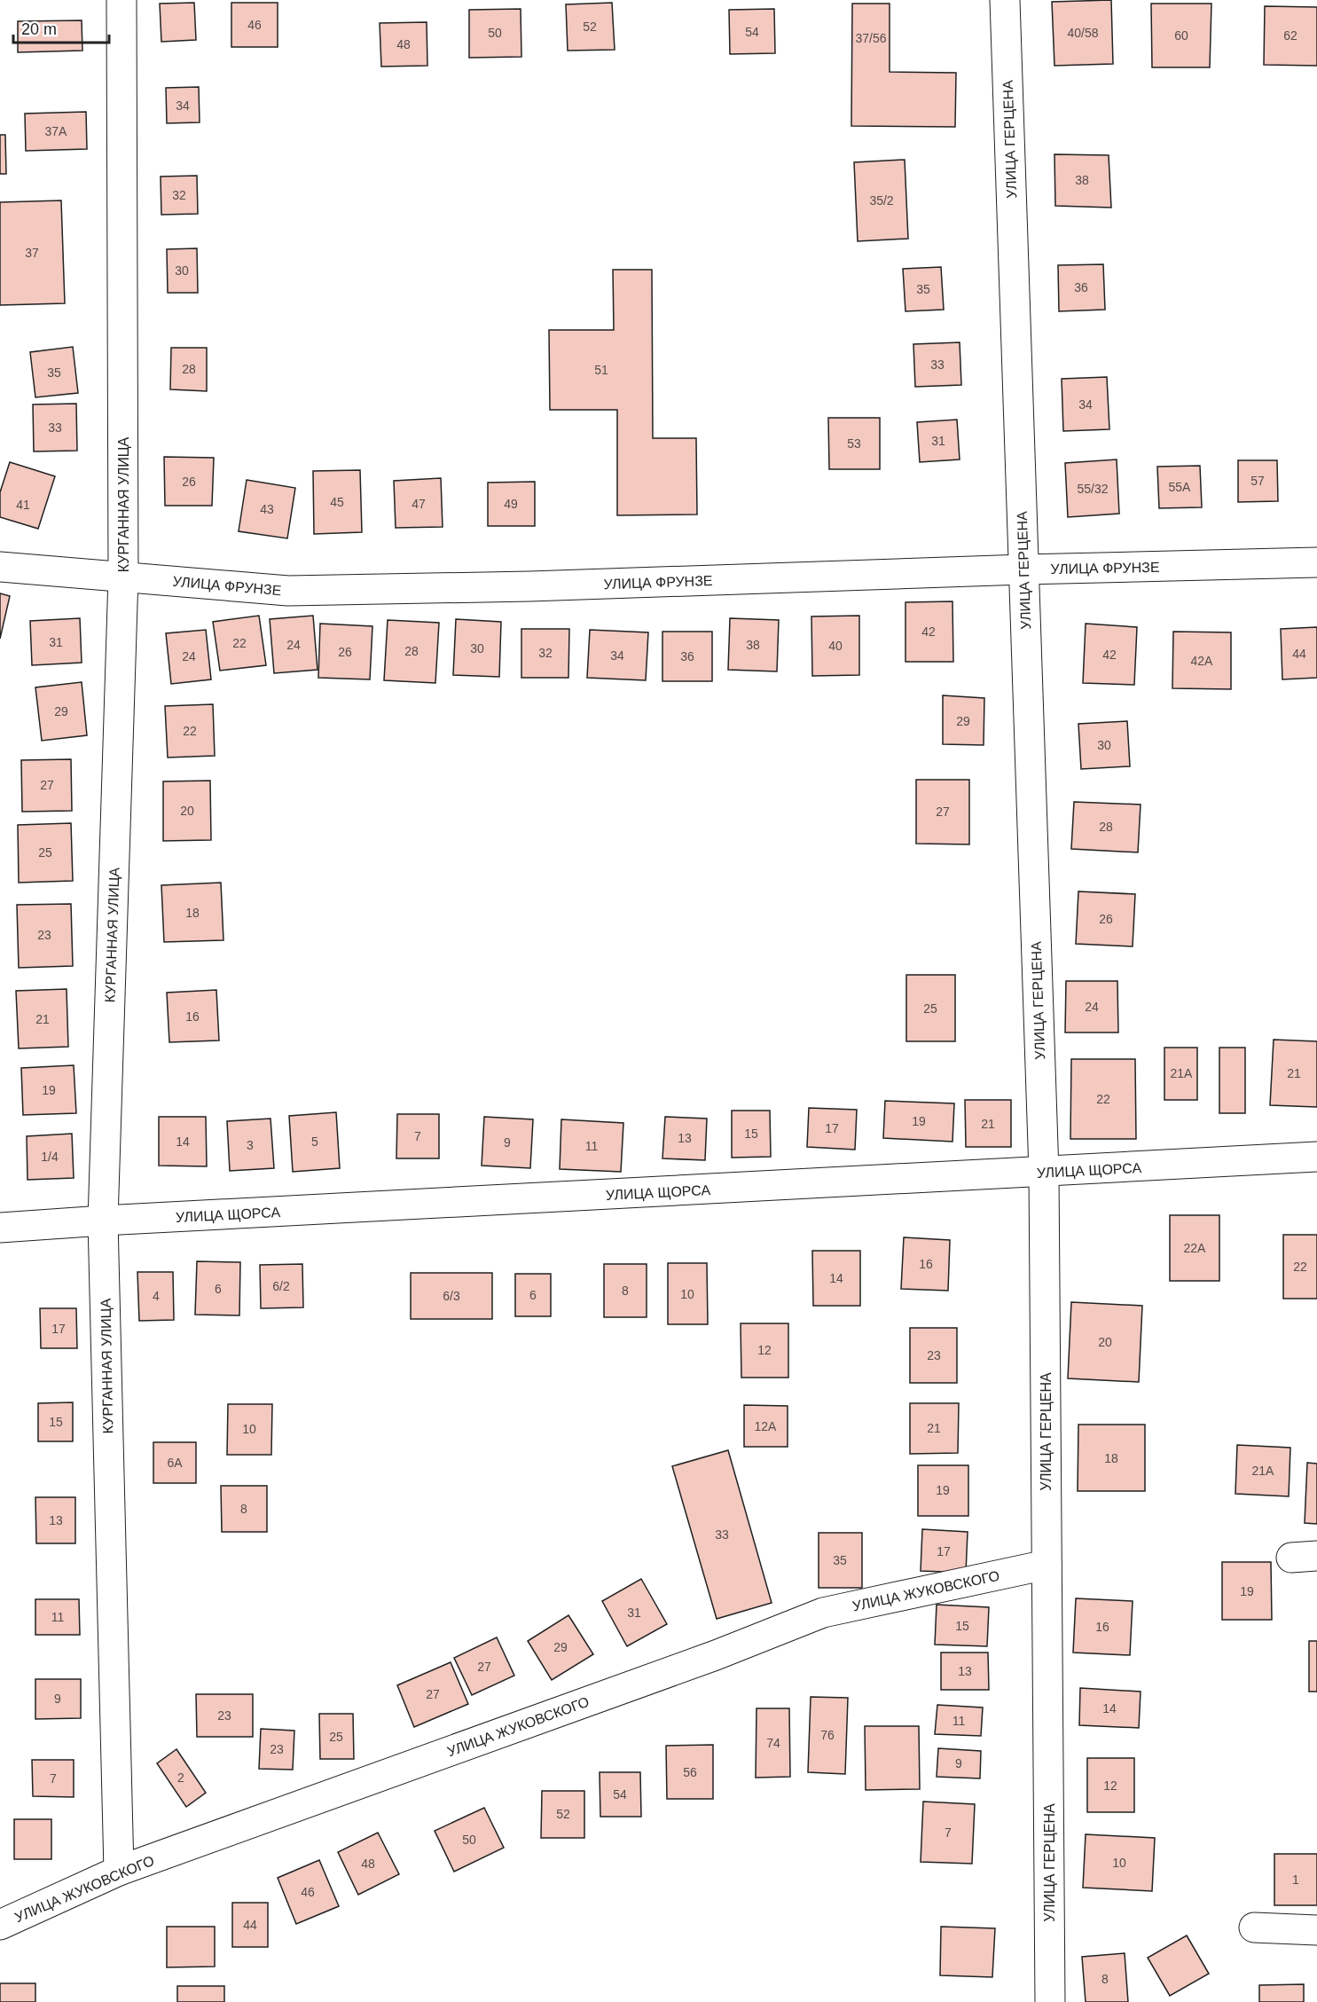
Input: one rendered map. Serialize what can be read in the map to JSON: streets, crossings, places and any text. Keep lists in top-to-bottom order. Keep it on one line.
{"streets":{"street":["УЛИЦА ГЕРЦЕНА","КУРГАННАЯ УЛИЦА","УЛИЦА ФРУНЗЕ","УЛИЦА ЩОРСА","УЛИЦА ЖУКОВСКОГО"]},"crossings":[["УЛИЦА ГЕРЦЕНА","УЛИЦА ФРУНЗЕ"],["УЛИЦА ГЕРЦЕНА","УЛИЦА ЩОРСА"],["УЛИЦА ГЕРЦЕНА","УЛИЦА ЖУКОВСКОГО"],["КУРГАННАЯ УЛИЦА","УЛИЦА ФРУНЗЕ"],["КУРГАННАЯ УЛИЦА","УЛИЦА ЩОРСА"],["КУРГАННАЯ УЛИЦА","УЛИЦА ЖУКОВСКОГО"]],"house_numbers":["46","52","54","50","40/58","60","62","37/56","48","34","37А","38","32","35/2","37","30","36","35","33","28","51","35","34","33","31","53","57","26","55А","55/32","45","47","49","41","43","42","31","22","24","38","40","30","28","26","32","44","42","34","24","36","42А","29","29","22","30","27","20","27","28","25","18","26","23","24","25","16","21","21А","21","19","22","19","21","17","15","7","13","14","5","9","3","11","1/4","22А","16","22","14","6/2","6","8","10","6","4","6/3","17","20","12","23","15","12А","21","10","18","6А","21А","19","8","13","33","17","35","19","31","11","15","16","29","27","13","27","9","14","23","11","76","25","74","23","9","56","2","7","12","54","52","7","50","10","48","1","46","44","8"],"scale_bar":"20 m"}
